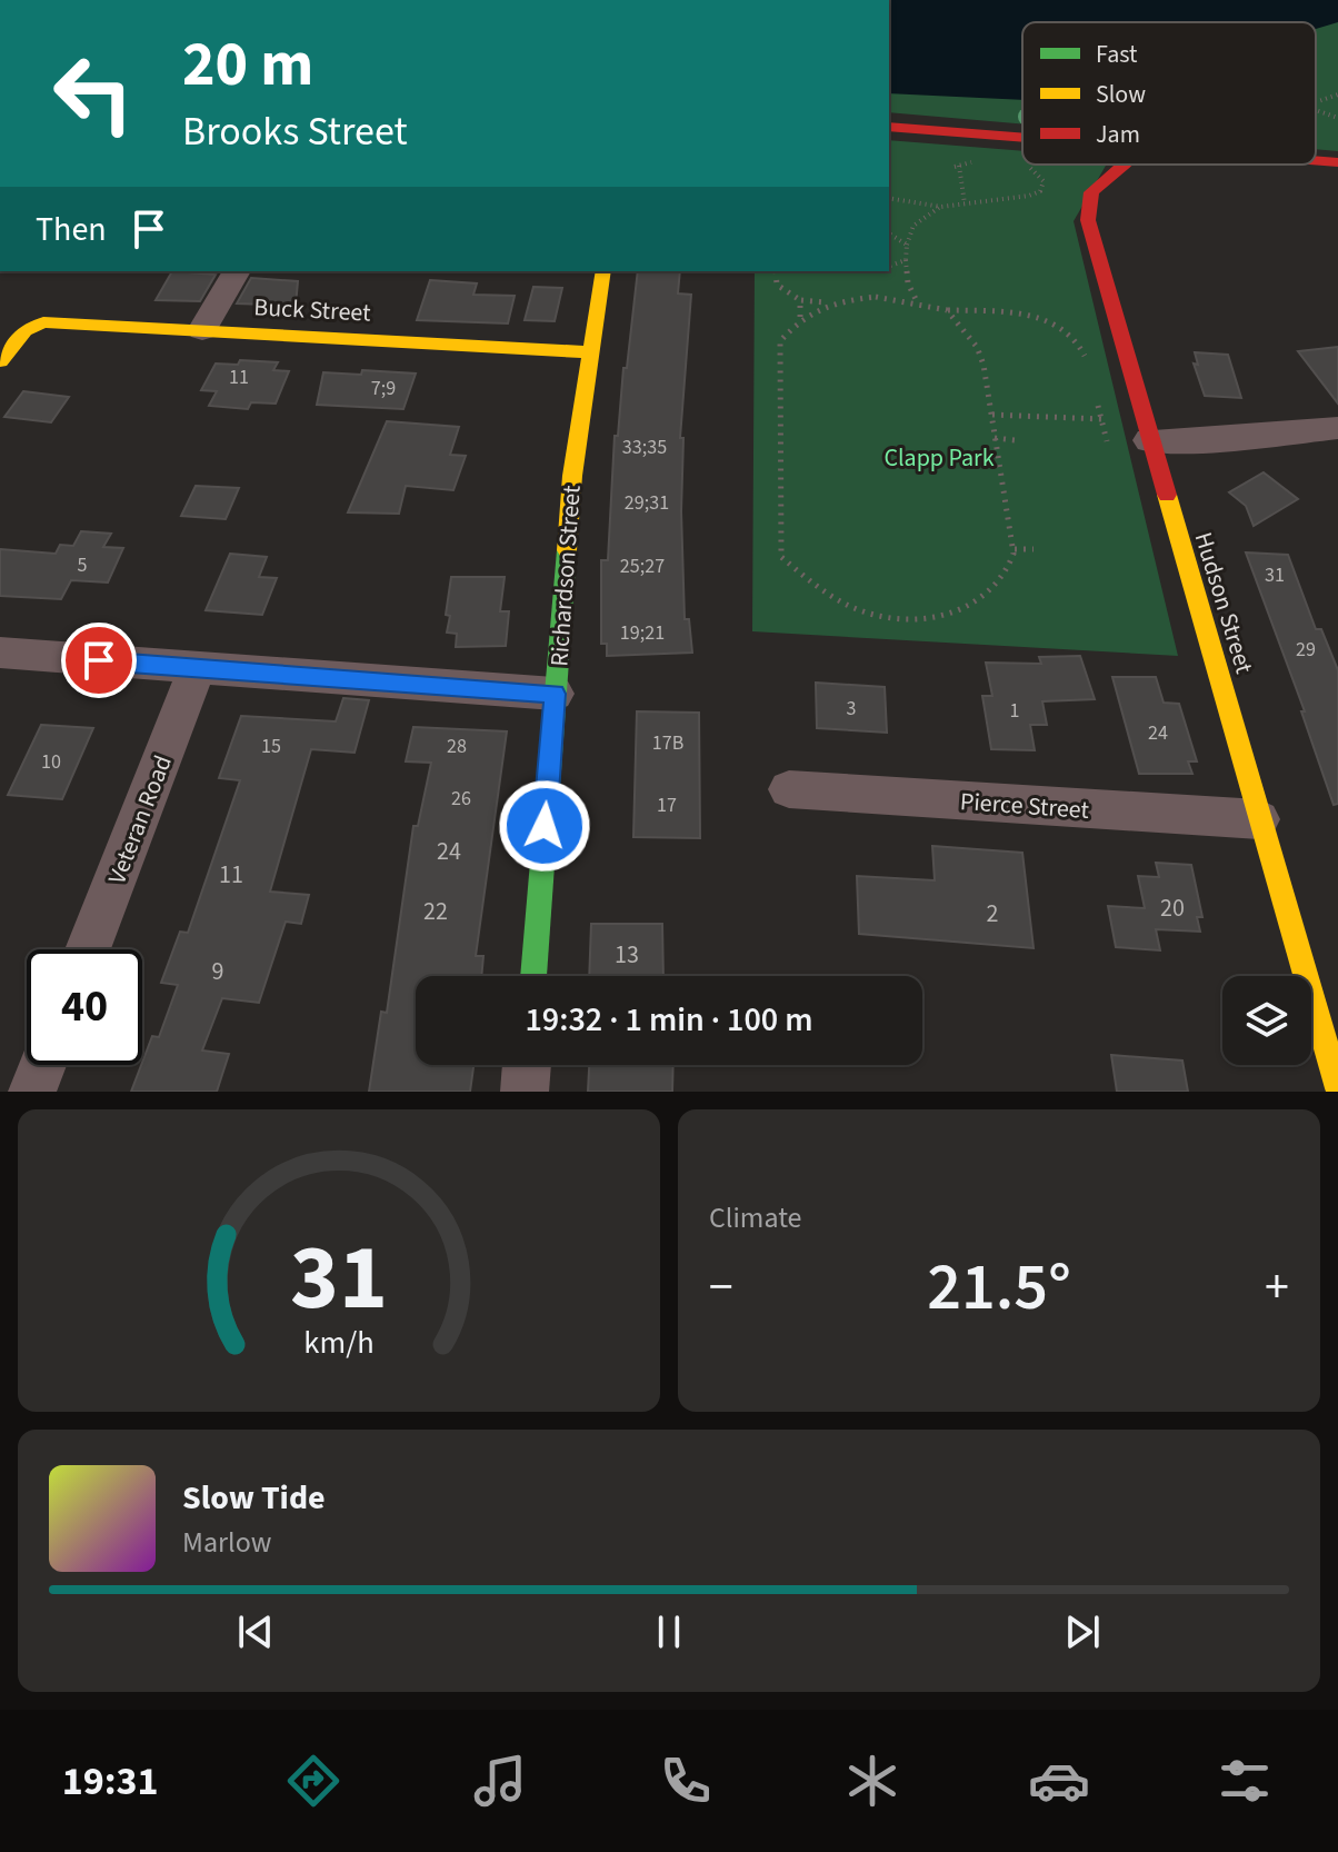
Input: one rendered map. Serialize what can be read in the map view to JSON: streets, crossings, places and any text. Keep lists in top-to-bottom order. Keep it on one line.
{"streets":{"street":["Buck Street","Richardson Street","Hudson Street","Pierce Street","Veteran Road"]},"crossings":[["Buck Street","Richardson Street"],["Hudson Street","Pierce Street"]],"parks":["Clapp Park"],"house_numbers":["11","7;9","33;35","29;31","5","25;27","31","19;21","29","3","1","24","17B","15","28","10","26","17","24","11","20","22","2","13","9"],"legend":["Fast","Slow","Jam"],"page":{"turn":["20 m","Brooks Street"],"then":"Then","limit":"40","trip":"19:32 · 1 min · 100 m","tile":"Climate","heat":["−","21.5°","+"],"song":["Slow Tide","Marlow"],"tabs":"19:31","gauge":["31","km/h"]}}
